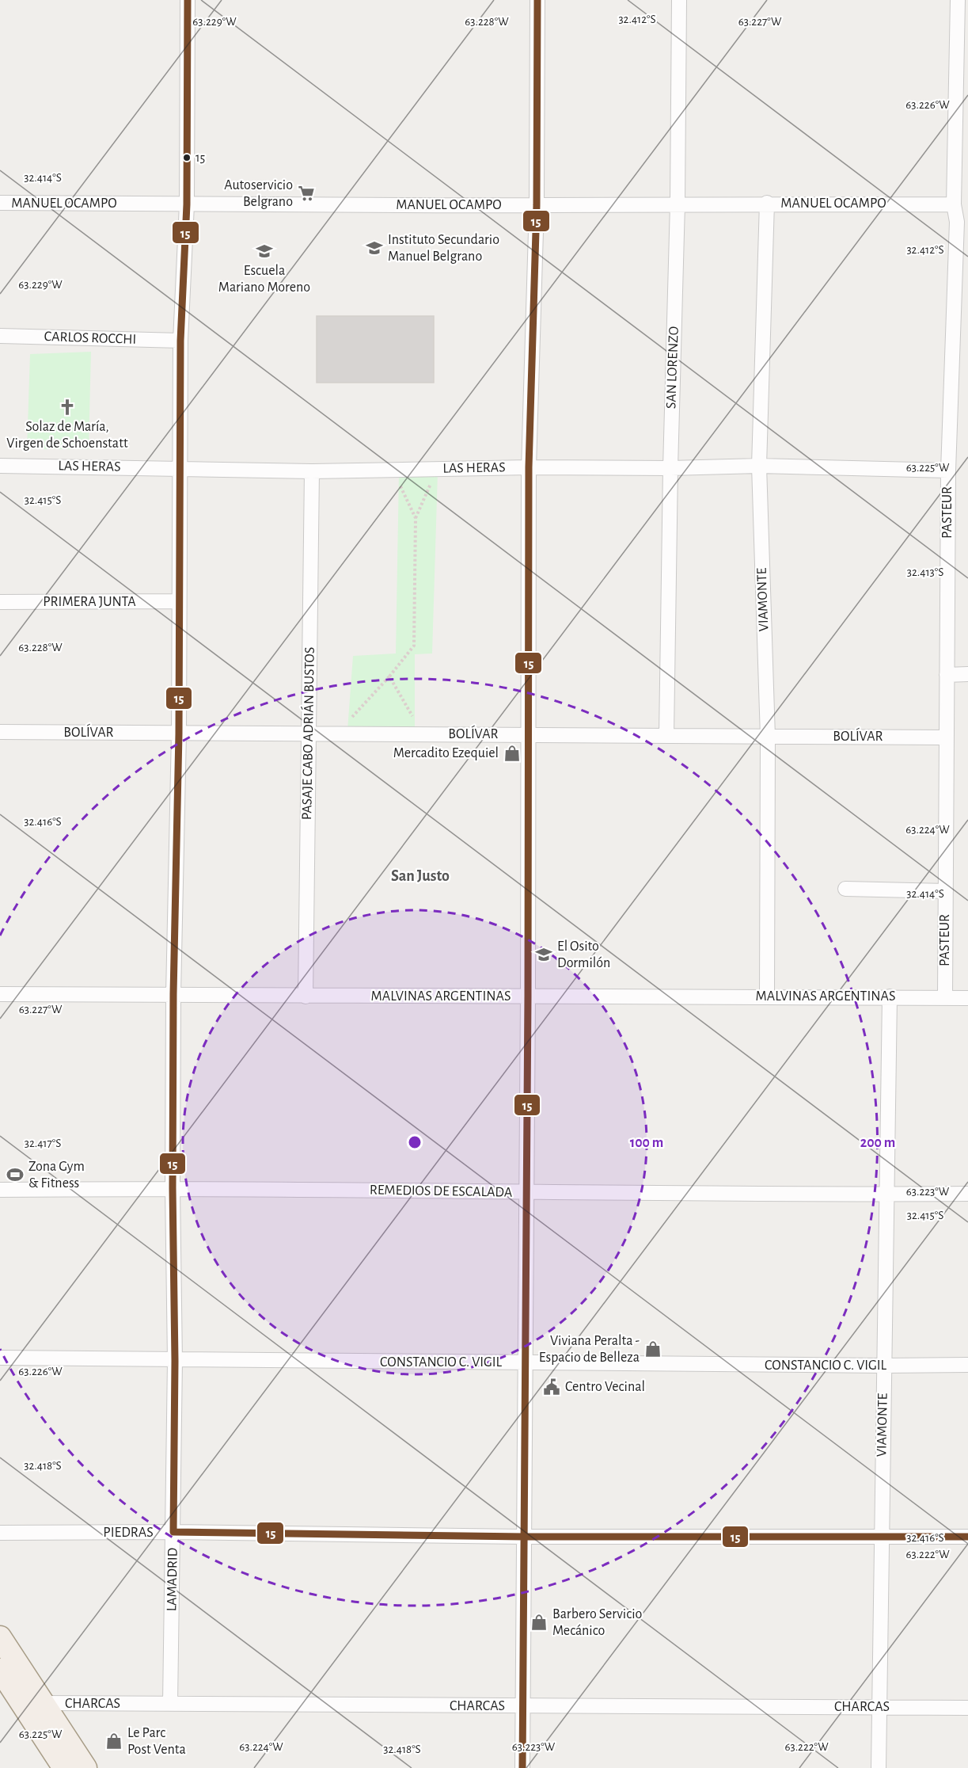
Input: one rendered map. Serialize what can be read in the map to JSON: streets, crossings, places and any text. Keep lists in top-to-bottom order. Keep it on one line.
{"streets":{"street":["MANUEL OCAMPO","CARLOS ROCCHI","SAN LORENZO","LAS HERAS","PASTEUR","VIAMONTE","PRIMERA JUNTA","BOLÍVAR","PASAJE CABO ADRIÁN BUSTOS","MALVINAS ARGENTINAS","REMEDIOS DE ESCALADA","CONSTANCIO C. VIGIL","PIEDRAS","LAMADRID","CHARCAS"]},"crossings":[["MANUEL OCAMPO","SAN LORENZO"],["MANUEL OCAMPO","PASTEUR"],["MANUEL OCAMPO","VIAMONTE"],["MANUEL OCAMPO","LAMADRID"],["CARLOS ROCCHI","LAMADRID"],["SAN LORENZO","LAS HERAS"],["SAN LORENZO","BOLÍVAR"],["LAS HERAS","PASTEUR"],["LAS HERAS","VIAMONTE"],["LAS HERAS","PASAJE CABO ADRIÁN BUSTOS"],["LAS HERAS","LAMADRID"],["PASTEUR","BOLÍVAR"],["PASTEUR","MALVINAS ARGENTINAS"],["VIAMONTE","BOLÍVAR"],["VIAMONTE","MALVINAS ARGENTINAS"],["VIAMONTE","REMEDIOS DE ESCALADA"],["VIAMONTE","CONSTANCIO C. VIGIL"],["VIAMONTE","PIEDRAS"],["VIAMONTE","CHARCAS"],["PRIMERA JUNTA","LAMADRID"],["BOLÍVAR","PASAJE CABO ADRIÁN BUSTOS"],["BOLÍVAR","LAMADRID"],["PASAJE CABO ADRIÁN BUSTOS","MALVINAS ARGENTINAS"],["MALVINAS ARGENTINAS","LAMADRID"],["REMEDIOS DE ESCALADA","LAMADRID"],["CONSTANCIO C. VIGIL","LAMADRID"],["PIEDRAS","LAMADRID"],["LAMADRID","CHARCAS"]],"districts":["San Justo"],"places":{"other":["15"],"supermarket":["Autoservicio Belgrano"],"school or university":["Instituto Secundario Manuel Belgrano","Escuela Mariano Moreno","El Osito Dormilón"],"church":["Solaz de María, Virgen de Schoenstatt"],"shop":["Mercadito Ezequiel","Viviana Peralta - Espacio de Belleza","Barbero Servicio Mecánico","Le Parc Post Venta"],"sports":["Zona Gym & Fitness"],"public building":["Centro Vecinal"]},"lines":["transit line 15"],"coordinates":["32.412°S","63.229°W","63.228°W","63.227°W","63.226°W","32.414°S","63.225°W","32.415°S","32.413°S","32.416°S","63.224°W","32.417°S","63.223°W","32.418°S","63.222°W"],"rings":["100 m","200 m"]}
